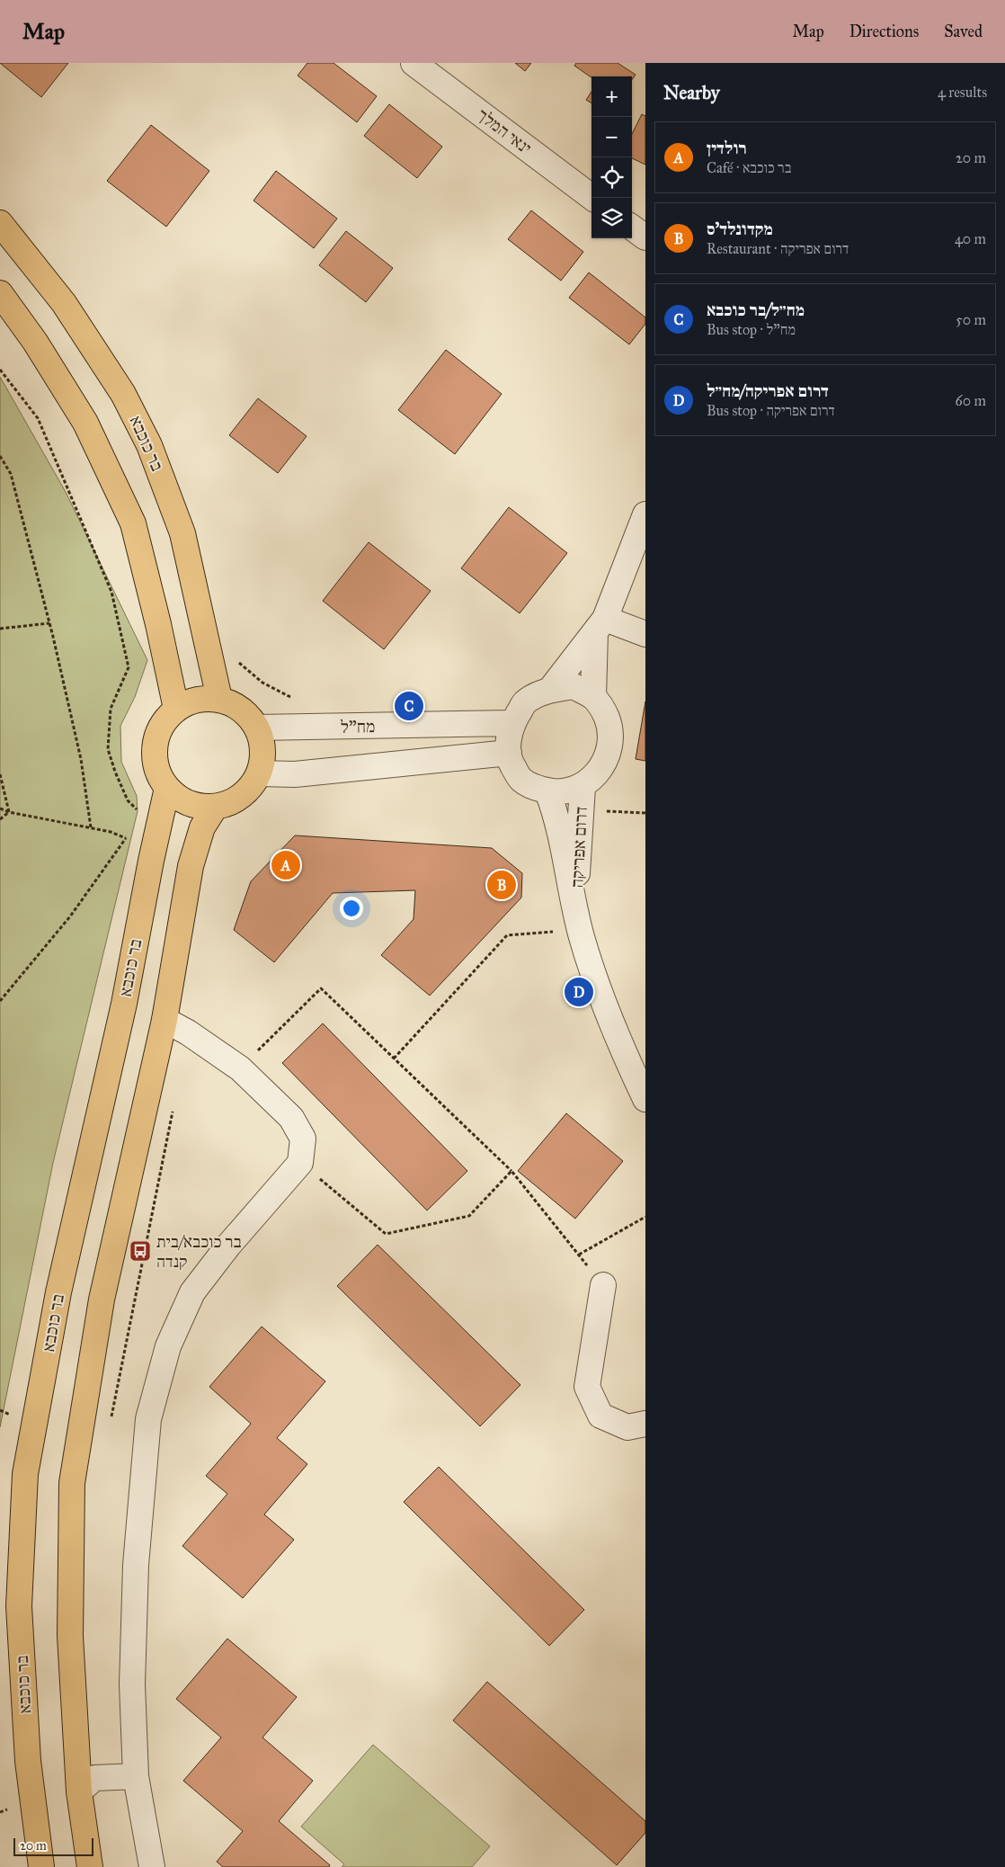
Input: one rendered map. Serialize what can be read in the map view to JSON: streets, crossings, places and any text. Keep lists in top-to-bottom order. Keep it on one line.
{"streets":{"main road":["בר כוכבא"],"street":["ינאי המלך","מח\"ל","דרום אפריקה"]},"crossings":[["בר כוכבא","מח\"ל"],["מח\"ל","דרום אפריקה"]],"places":{"bus stop":["בר כוכבא/בית קנדה"]},"scale_bar":"20 m","page":{"header":"Map","nav":["Map","Directions","Saved"],"heading":["Nearby","4 results"],"map_buttons":["+","−"],"list":[{"mark":"A","name":"רולדין","note":"Café · בר כוכבא","value":"20 m"},{"mark":"B","name":"מקדונלד'ס","note":"Restaurant · דרום אפריקה","value":"40 m"},{"mark":"C","name":"מח״ל/בר כוכבא","note":"Bus stop · מח\"ל","value":"50 m"},{"mark":"D","name":"דרום אפריקה/מח״ל","note":"Bus stop · דרום אפריקה","value":"60 m"}],"pins":["C","A","B","D"],"scale":"20 m"}}
